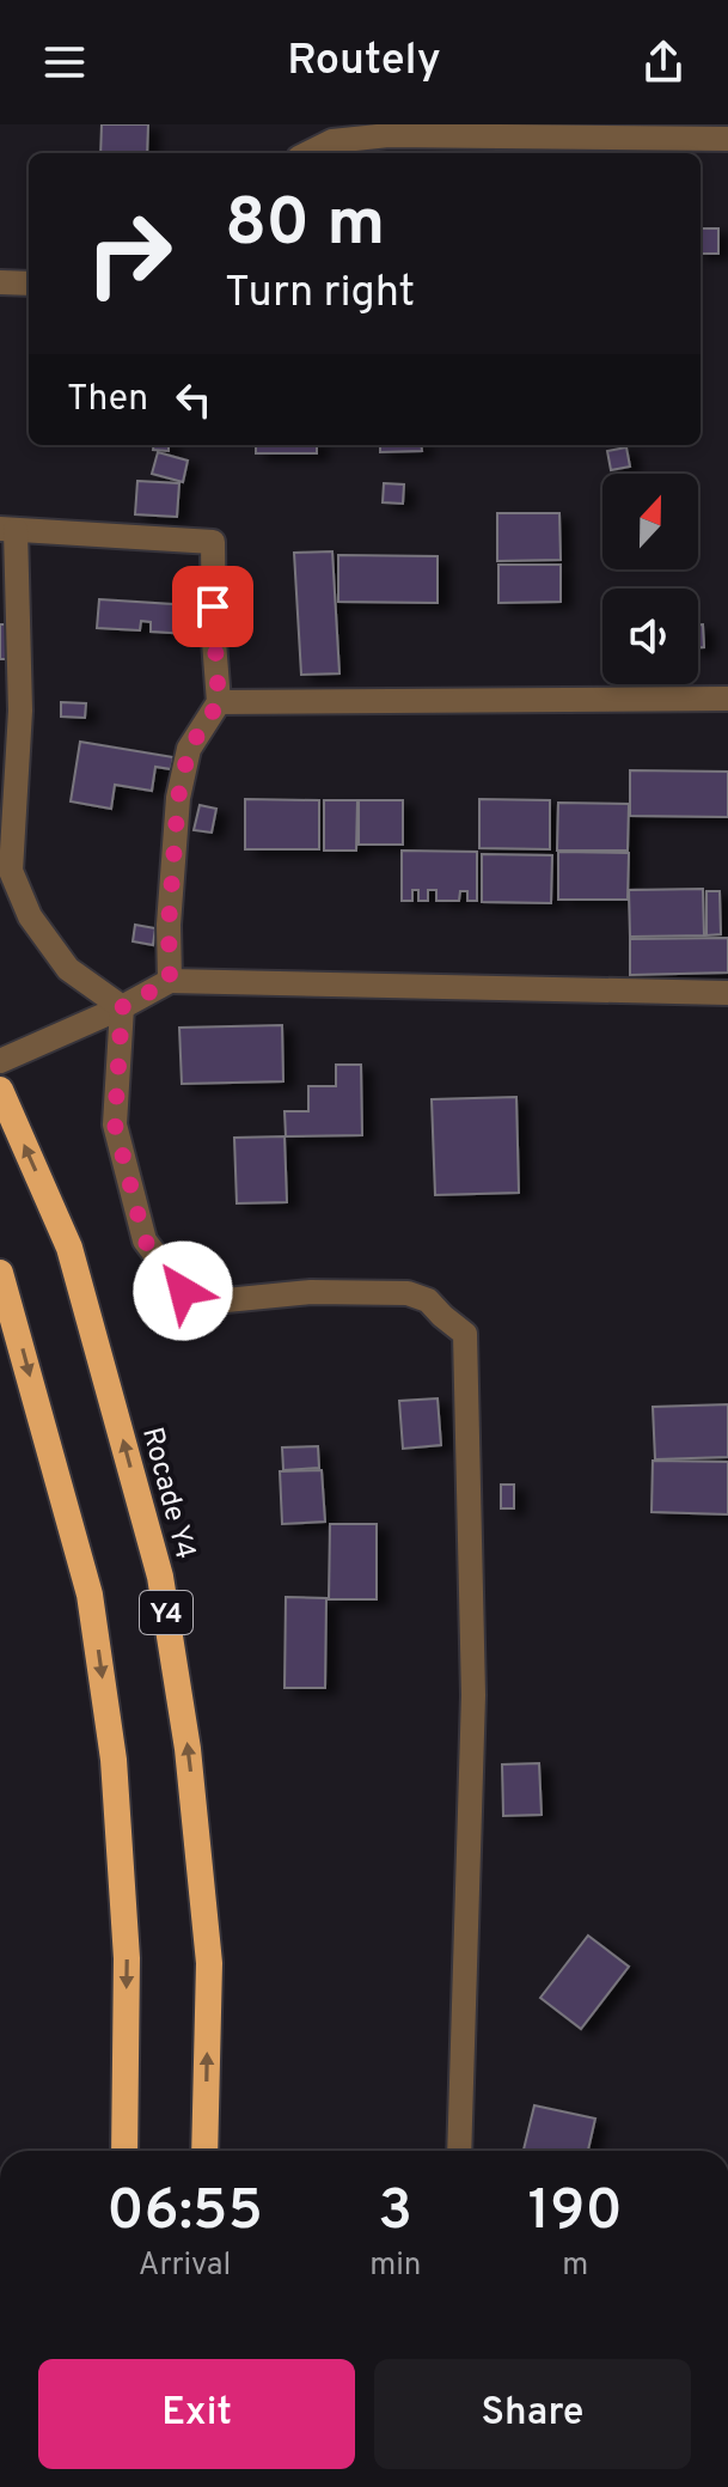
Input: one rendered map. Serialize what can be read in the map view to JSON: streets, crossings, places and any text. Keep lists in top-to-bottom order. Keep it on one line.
{"streets":{"highway":["Rocade Y4","Y4"]},"north":"top","page":{"header":"Routely","turn":["80 m","Turn right"],"then":"Then","eta":["06:55","Arrival","3","min","190","m"],"buttons":["Exit","Share"]}}
